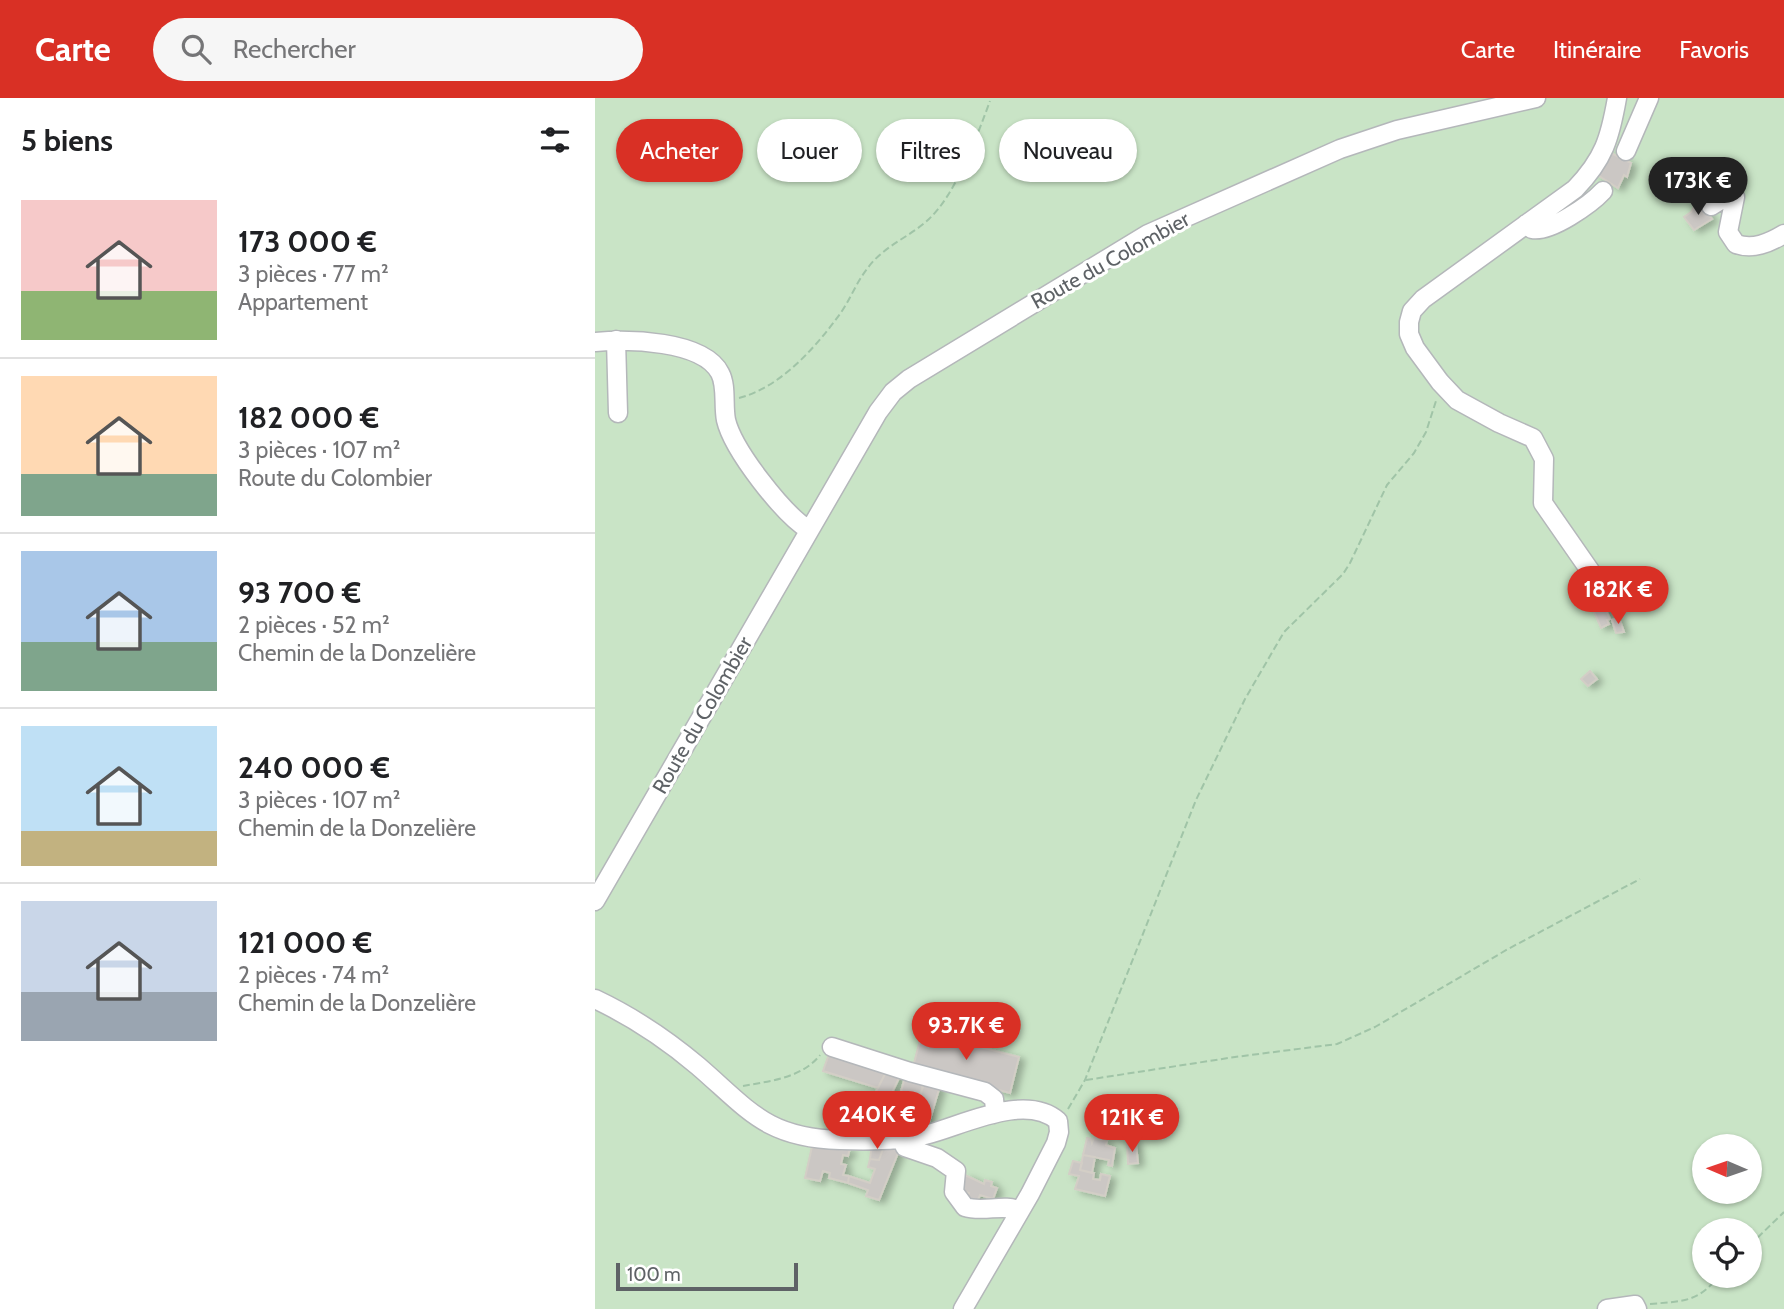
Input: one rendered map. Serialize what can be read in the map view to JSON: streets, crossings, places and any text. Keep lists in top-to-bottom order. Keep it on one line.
{"streets":{"street":["Route du Colombier"]},"scale_bar":"100 m","north":"left","page":{"header":"Carte","search":"Rechercher","nav":["Carte","Itinéraire","Favoris"],"heading":"5 biens","chip":["Acheter","Louer","Filtres","Nouveau"],"price":["173K €","182K €","93.7K €","240K €","121K €"],"list":[{"name":"173 000 €","note":"3 pièces · 77 m² · Appartement"},{"name":"182 000 €","note":"3 pièces · 107 m² · Route du Colombier"},{"name":"93 700 €","note":"2 pièces · 52 m² · Chemin de la Donzelière"},{"name":"240 000 €","note":"3 pièces · 107 m² · Chemin de la Donzelière"},{"name":"121 000 €","note":"2 pièces · 74 m² · Chemin de la Donzelière"}],"scale":"100 m"}}
